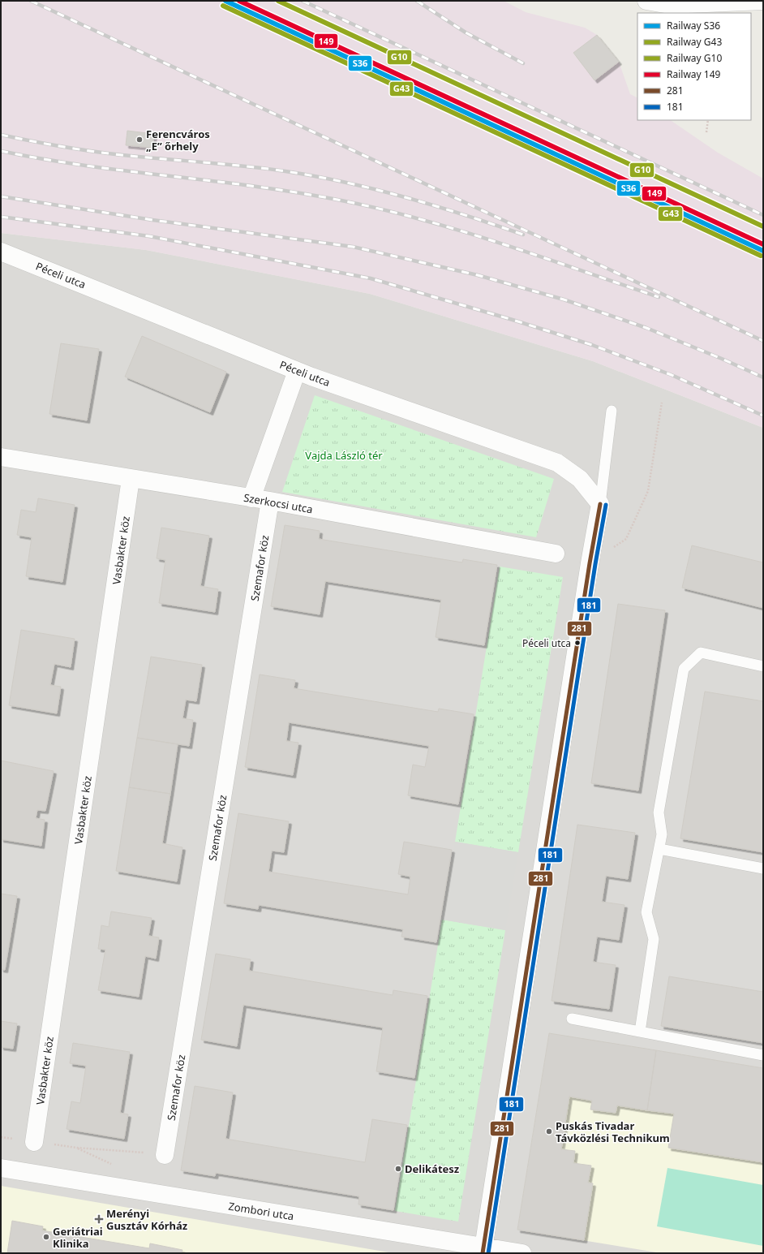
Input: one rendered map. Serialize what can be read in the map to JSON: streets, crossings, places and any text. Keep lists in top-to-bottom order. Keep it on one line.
{"streets":{"street":["Péceli utca","Szerkocsi utca","Vasbakter köz","Szemafor köz","Zombori utca"]},"crossings":[["Szerkocsi utca","Vasbakter köz"],["Szerkocsi utca","Szemafor köz"]],"parks":["Vajda László tér"],"places":{"other":["Ferencváros „E” őrhely","Péceli utca","Puskás Tivadar Távközlési Technikum","Delikátesz","Geriátriai Klinika"],"health":["Merényi Gusztáv Kórház"]},"lines":["rail line S36","rail line G10","rail line 149","rail line G43","transit line 281","transit line 181"],"legend":["Railway S36","Railway G43","Railway G10","Railway 149","281","181"]}
